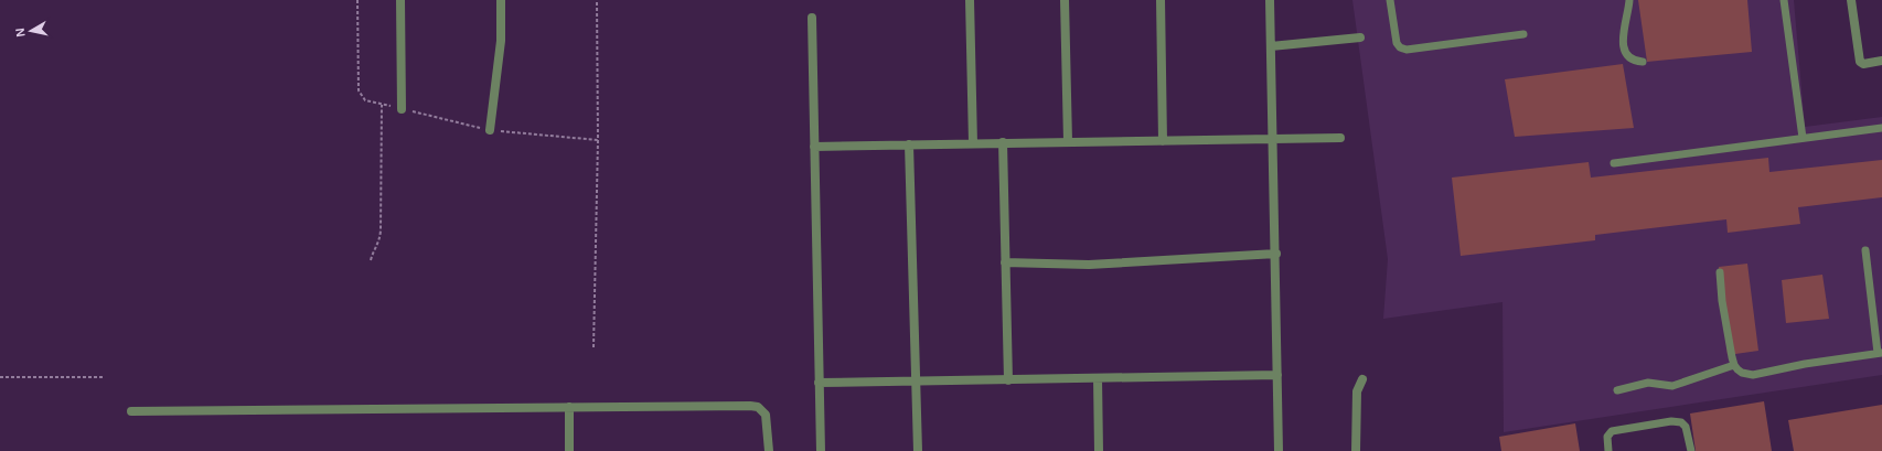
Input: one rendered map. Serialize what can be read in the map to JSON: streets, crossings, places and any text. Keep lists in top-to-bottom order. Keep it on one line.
{"north":"left"}
